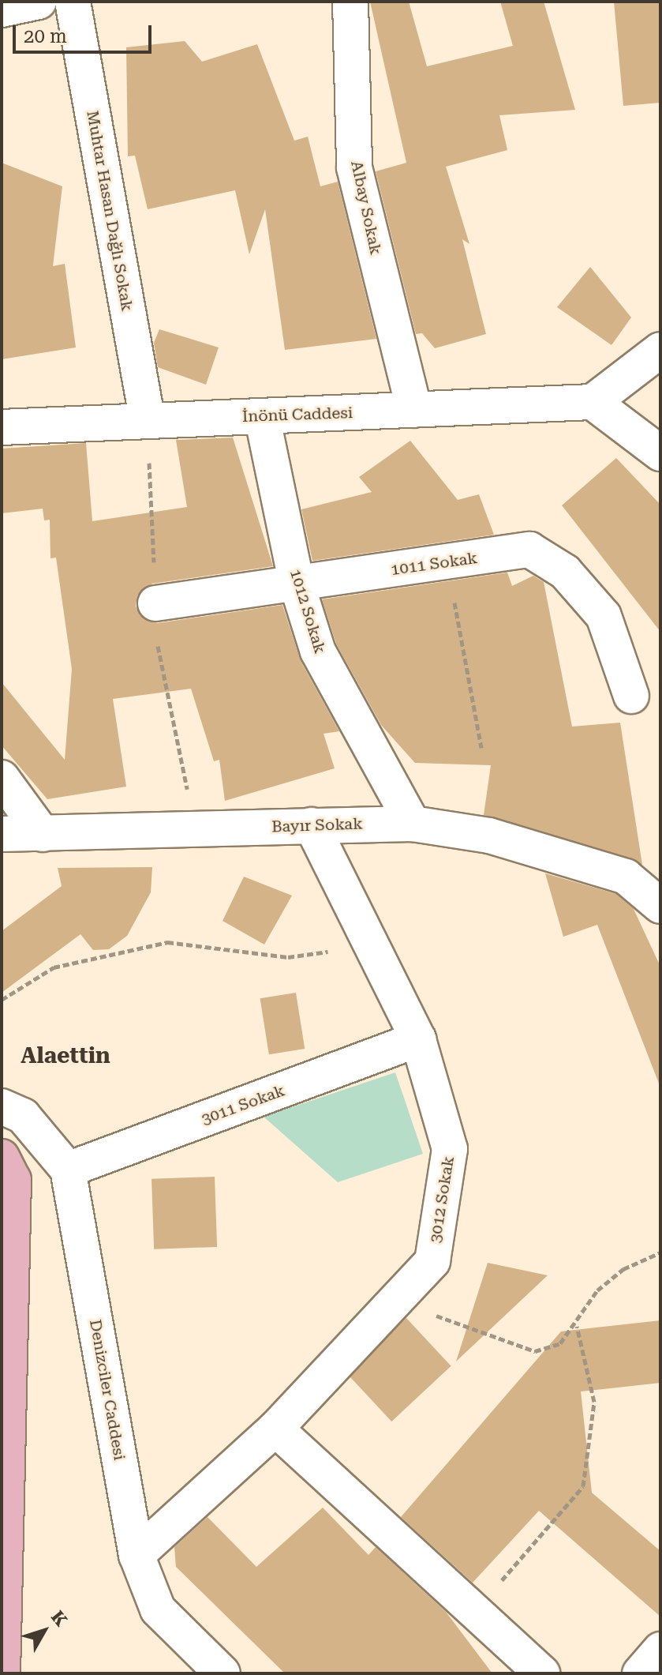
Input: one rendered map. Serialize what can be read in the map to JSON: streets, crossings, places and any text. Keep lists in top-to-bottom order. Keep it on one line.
{"streets":{"street":["Albay Sokak","Muhtar Hasan Dağlı Sokak","İnönü Caddesi","1011 Sokak","1012 Sokak","Bayır Sokak","3011 Sokak","3012 Sokak","Denizciler Caddesi"]},"crossings":[["Albay Sokak","İnönü Caddesi"],["Muhtar Hasan Dağlı Sokak","İnönü Caddesi"],["İnönü Caddesi","1012 Sokak"],["1011 Sokak","1012 Sokak"],["1012 Sokak","Bayır Sokak"],["Bayır Sokak","3012 Sokak"],["3011 Sokak","3012 Sokak"],["3011 Sokak","Denizciler Caddesi"],["3012 Sokak","Denizciler Caddesi"]],"districts":["Alaettin"],"scale_bar":"20 m","north":"top right"}
